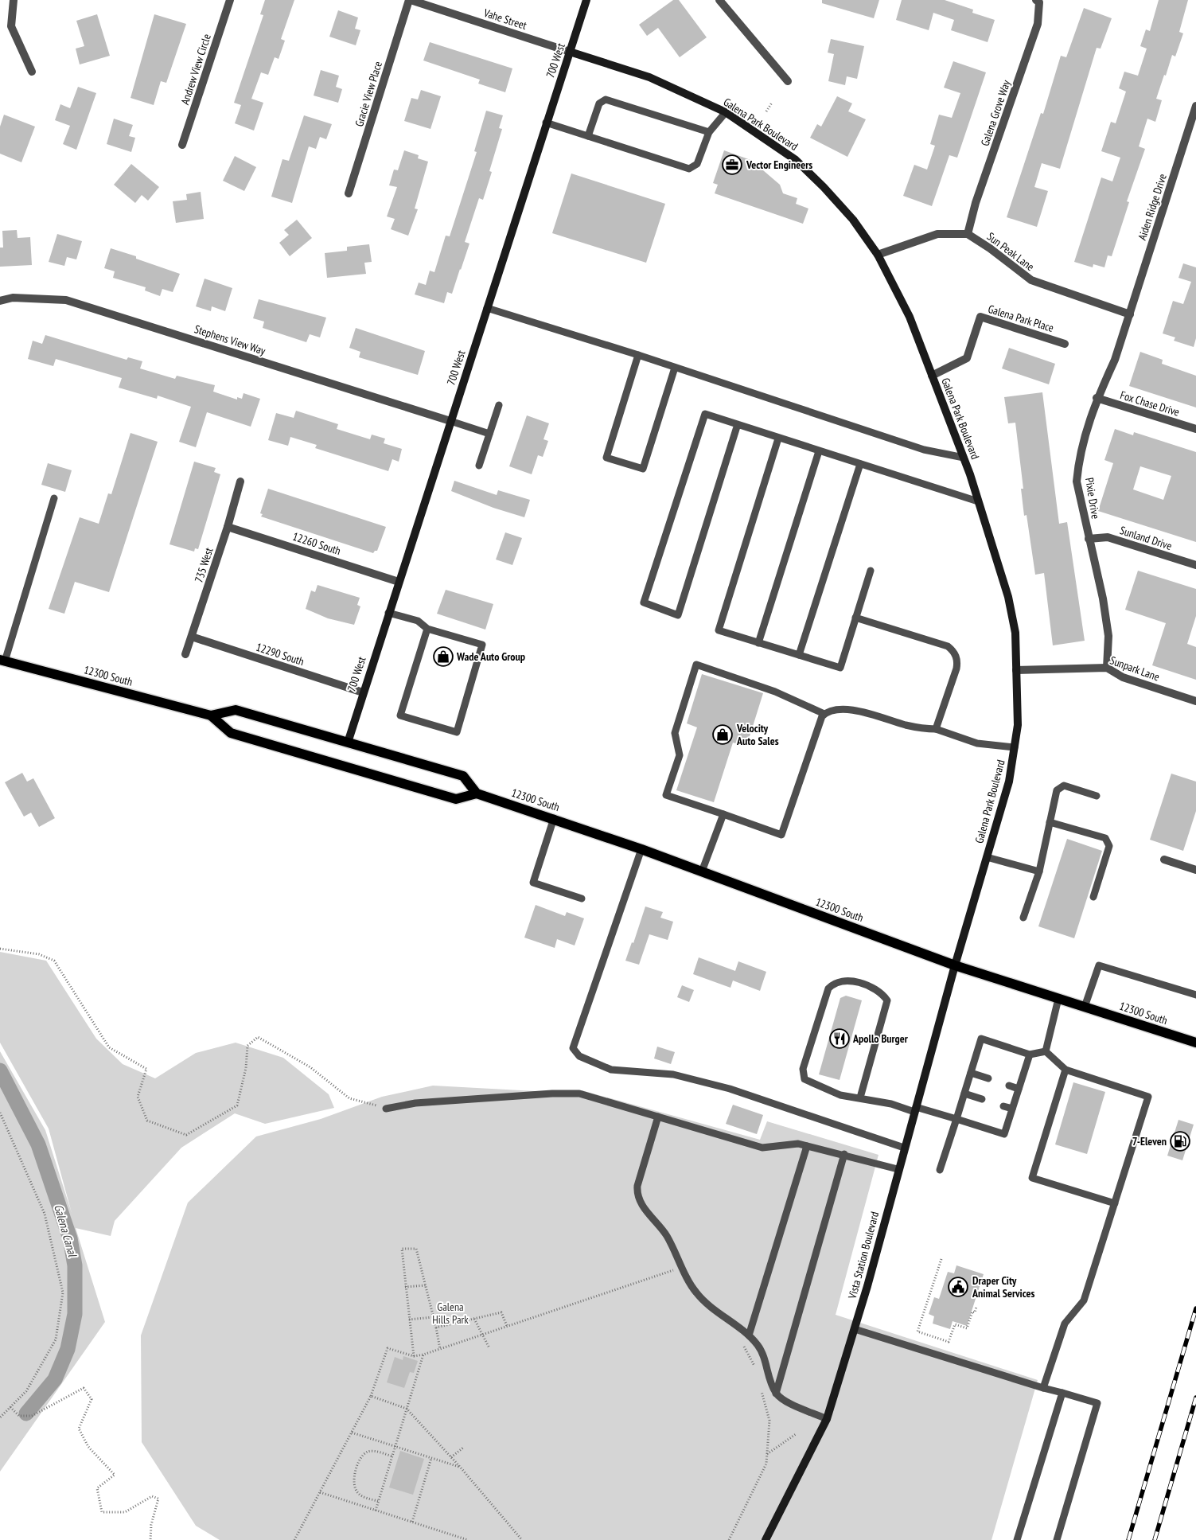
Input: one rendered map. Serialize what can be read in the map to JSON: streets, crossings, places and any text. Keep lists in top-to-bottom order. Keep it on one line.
{"streets":{"main road":["12300 South"],"street":["Vahe Street","700 West","Andrew View Circle","Gracie View Place","Galena Grove Way","Galena Park Boulevard","Aiden Ridge Drive","Sun Peak Lane","Galena Park Place","Stephens View Way","Fox Chase Drive","Pixie Drive","Sunland Drive","12260 South","735 West","12290 South","Sunpark Lane","Vista Station Boulevard"]},"crossings":[["Vahe Street","700 West"],["Vahe Street","Gracie View Place"],["Vahe Street","Galena Park Boulevard"],["700 West","Galena Park Boulevard"],["700 West","Stephens View Way"],["700 West","12260 South"],["700 West","12290 South"],["700 West","12300 South"],["Galena Grove Way","Sun Peak Lane"],["Galena Park Boulevard","Galena Park Place"],["Galena Park Boulevard","Sunpark Lane"],["Galena Park Boulevard","12300 South"],["Galena Park Boulevard","Vista Station Boulevard"],["Aiden Ridge Drive","Sun Peak Lane"],["Aiden Ridge Drive","Pixie Drive"],["Sun Peak Lane","Pixie Drive"],["Fox Chase Drive","Pixie Drive"],["Pixie Drive","Sunland Drive"],["Pixie Drive","Sunpark Lane"],["12260 South","735 West"],["735 West","12290 South"],["12300 South","Vista Station Boulevard"]],"water":["Galena Canal"],"parks":["Galena Hills Park"],"places":{"office":["Vector Engineers"],"shop":["Wade Auto Group","Velocity Auto Sales"],"restaurant":["Apollo Burger"],"fuel station":["7-Eleven"],"public building":["Draper City Animal Services"]}}
